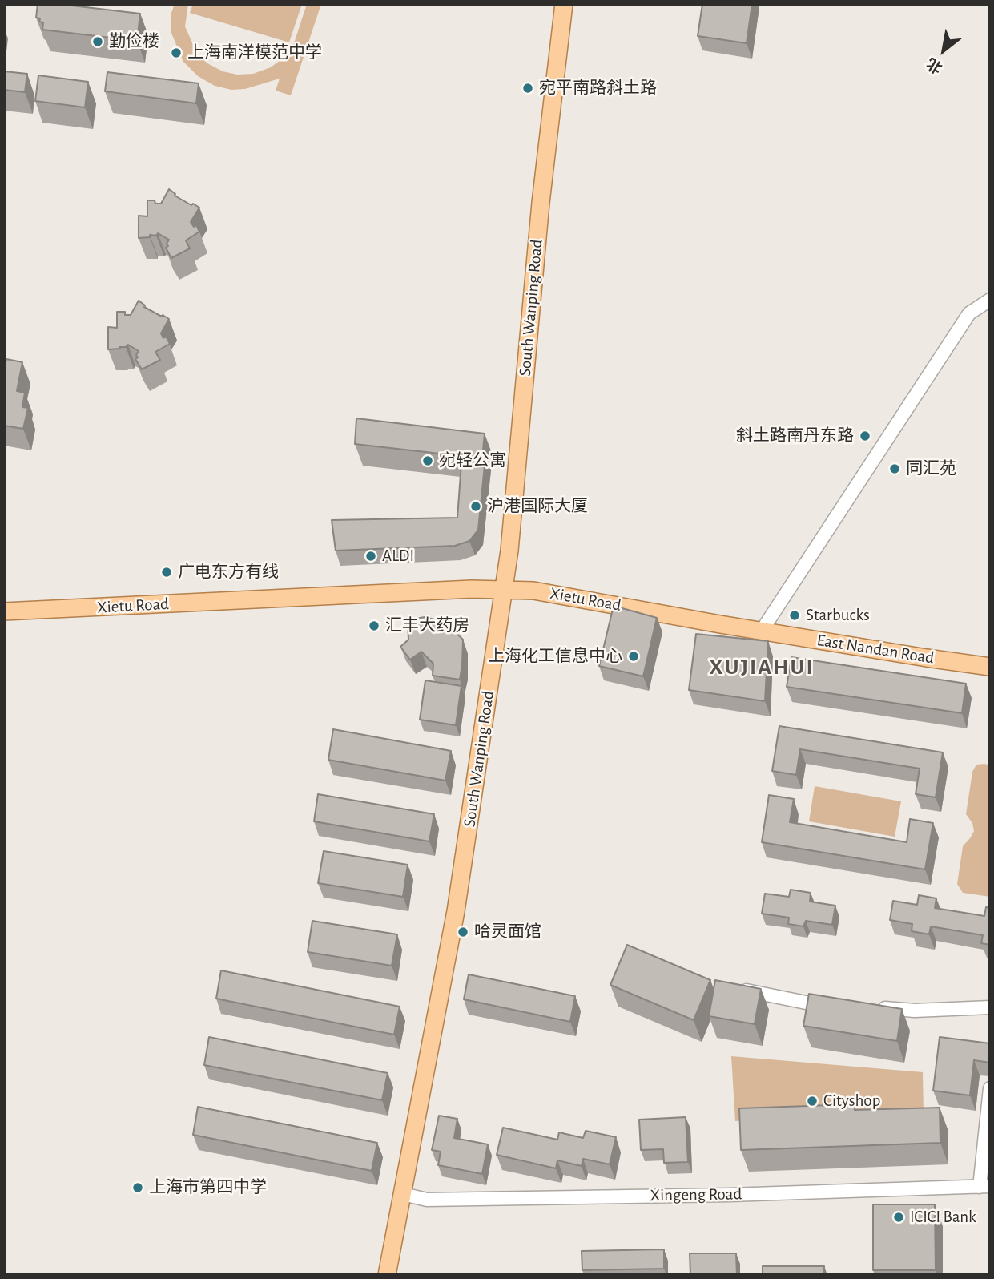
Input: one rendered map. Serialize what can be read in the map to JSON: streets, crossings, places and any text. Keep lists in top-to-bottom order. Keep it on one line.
{"streets":{"main road":["South Wanping Road","Xietu Road","East Nandan Road"],"street":["Xingeng Road"]},"crossings":[["South Wanping Road","Xietu Road"],["South Wanping Road","Xingeng Road"],["Xietu Road","East Nandan Road"]],"districts":["XUJIAHUI"],"places":["勤俭楼","上海南洋模范中学","宛平南路斜土路","斜土路南丹东路","宛轻公寓","同汇苑","沪港国际大厦","ALDI","广电东方有线","Starbucks","汇丰大药房","上海化工信息中心","哈灵面馆","Cityshop","上海市第四中学","ICICI Bank"],"north":"bottom left"}
